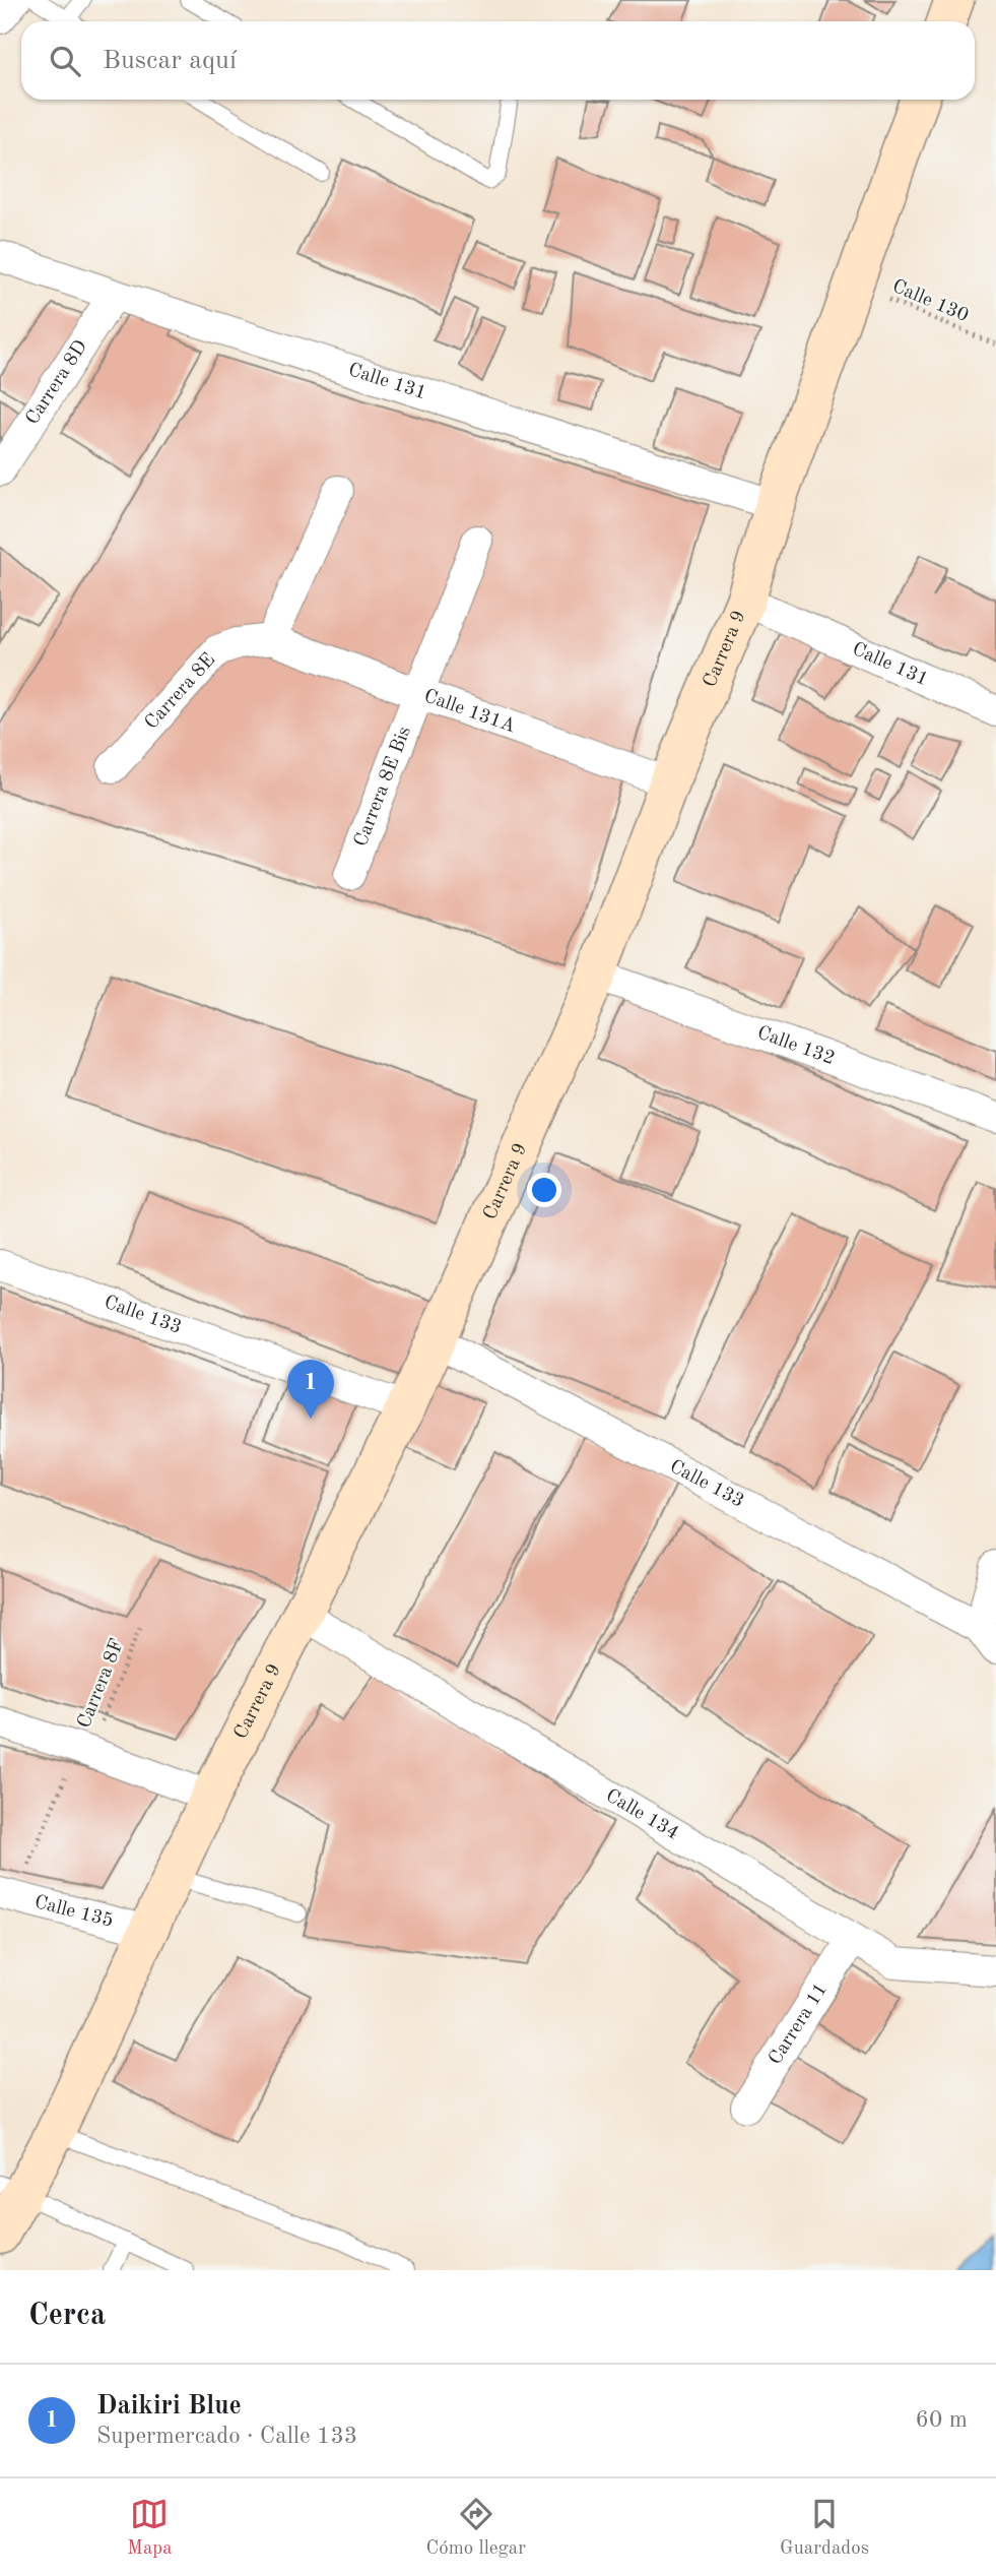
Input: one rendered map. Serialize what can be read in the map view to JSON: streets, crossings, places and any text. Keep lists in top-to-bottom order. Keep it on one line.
{"streets":{"street":["Carrera 8D","Calle 131","Carrera 9","Carrera 8E","Calle 131A","Carrera 8E Bis","Calle 132","Calle 133","Calle 134","Calle 135","Carrera 11"],"path":["Calle 130","Carrera 8F"]},"crossings":[["Calle 130","Carrera 9"],["Carrera 8D","Calle 131"],["Calle 131","Carrera 9"],["Carrera 9","Calle 131A"],["Carrera 9","Calle 132"],["Carrera 9","Calle 133"],["Carrera 9","Calle 134"],["Carrera 9","Calle 135"],["Carrera 8E","Calle 131A"],["Calle 131A","Carrera 8E Bis"],["Carrera 8F","Calle 135"],["Calle 134","Carrera 11"]],"page":{"search":"Buscar aquí","pins":"1","heading":"Cerca","list":[{"mark":"1","name":"Daikiri Blue","note":"Supermercado · Calle 133","value":"60 m"}],"nav":["Mapa","Cómo llegar","Guardados"]}}
